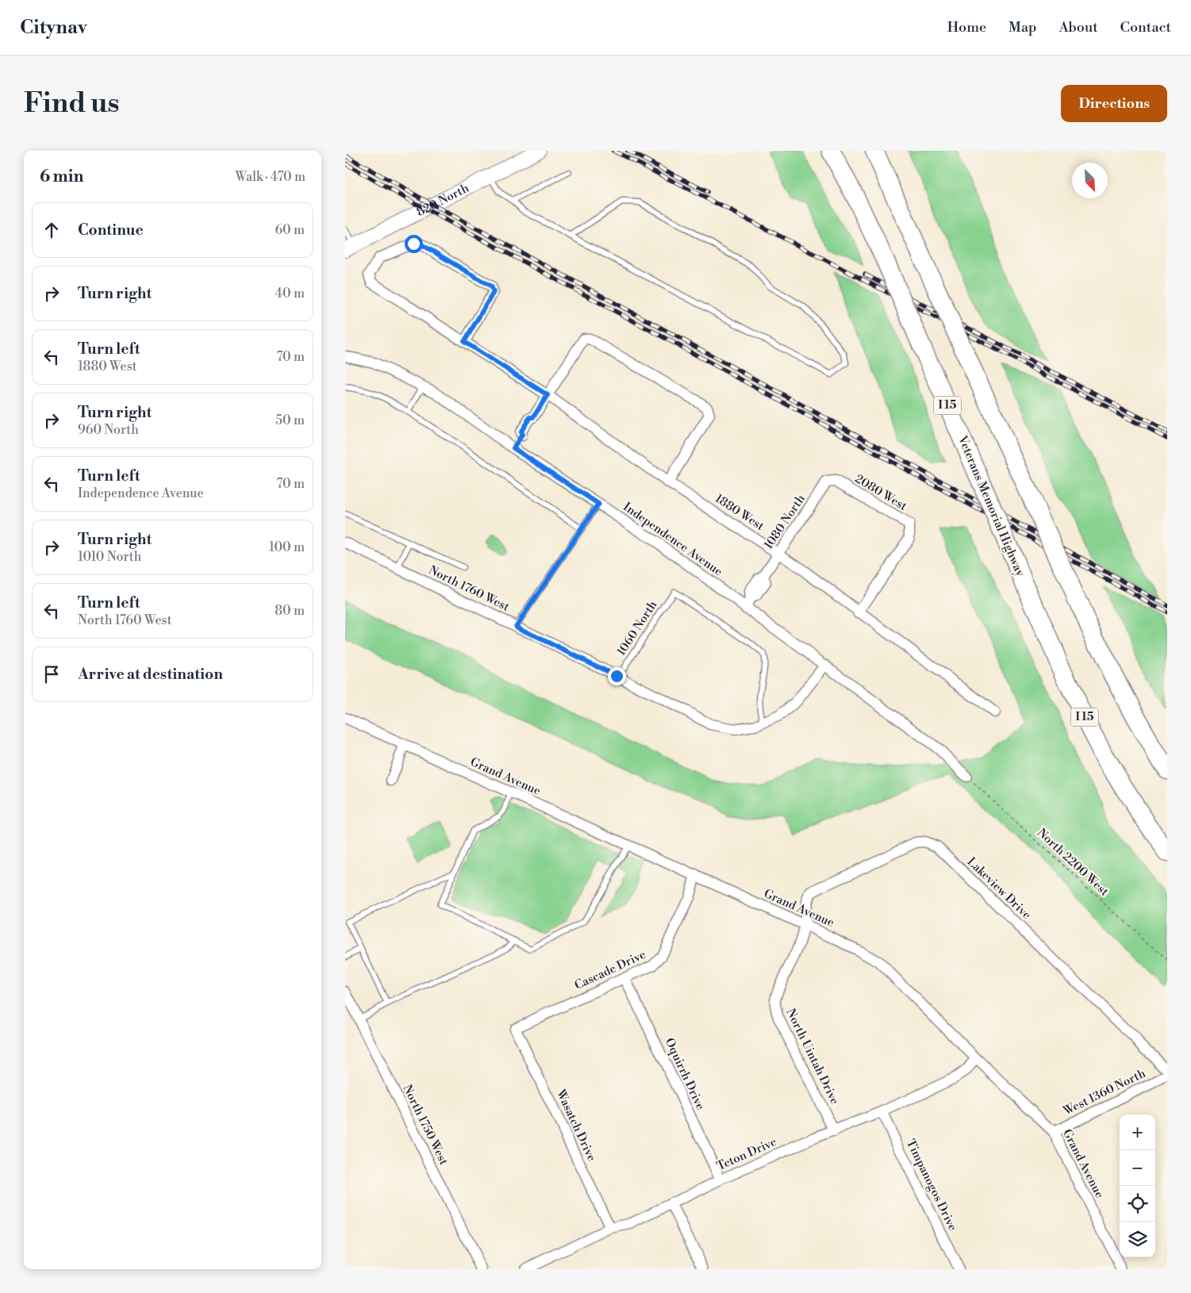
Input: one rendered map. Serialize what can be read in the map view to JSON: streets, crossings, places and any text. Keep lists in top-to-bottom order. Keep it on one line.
{"streets":{"highway":["I 15","Veterans Memorial Highway"],"main road":["820 North"],"street":["2080 West","1880 West","1080 North","Independence Avenue","North 1760 West","Grand Avenue","Lakeview Drive","Cascade Drive","North Uintah Drive","Oquirrh Drive","West 1360 North","North 1750 West","Wasatch Drive","Teton Drive","Timpanogos Drive"],"lane":["1060 North"],"path":["North 2200 West"]},"crossings":[["2080 West","1880 West"],["2080 West","1080 North"],["1880 West","1080 North"],["1080 North","Independence Avenue"],["Independence Avenue","North 1760 West"],["Independence Avenue","North 2200 West"],["North 1760 West","1060 North"],["Grand Avenue","Lakeview Drive"],["Grand Avenue","Cascade Drive"],["Grand Avenue","North Uintah Drive"],["Grand Avenue","West 1360 North"],["Grand Avenue","Teton Drive"],["Lakeview Drive","North Uintah Drive"],["Cascade Drive","Oquirrh Drive"],["Cascade Drive","Wasatch Drive"],["North Uintah Drive","Teton Drive"],["Oquirrh Drive","Teton Drive"],["Wasatch Drive","Teton Drive"],["Teton Drive","Timpanogos Drive"]],"north":"bottom right","page":{"header":"Citynav","nav":["Home","Map","About","Contact"],"buttons":"Directions","title":"Find us","heading":["6 min","Walk · 470 m"],"list":[["Continue","60 m"],["Turn right","40 m"],["Turn left","1880 West","70 m"],["Turn right","960 North","50 m"],["Turn left","Independence Avenue","70 m"],["Turn right","1010 North","100 m"],["Turn left","North 1760 West","80 m"],"Arrive at destination"],"map_buttons":["+","−"]}}
